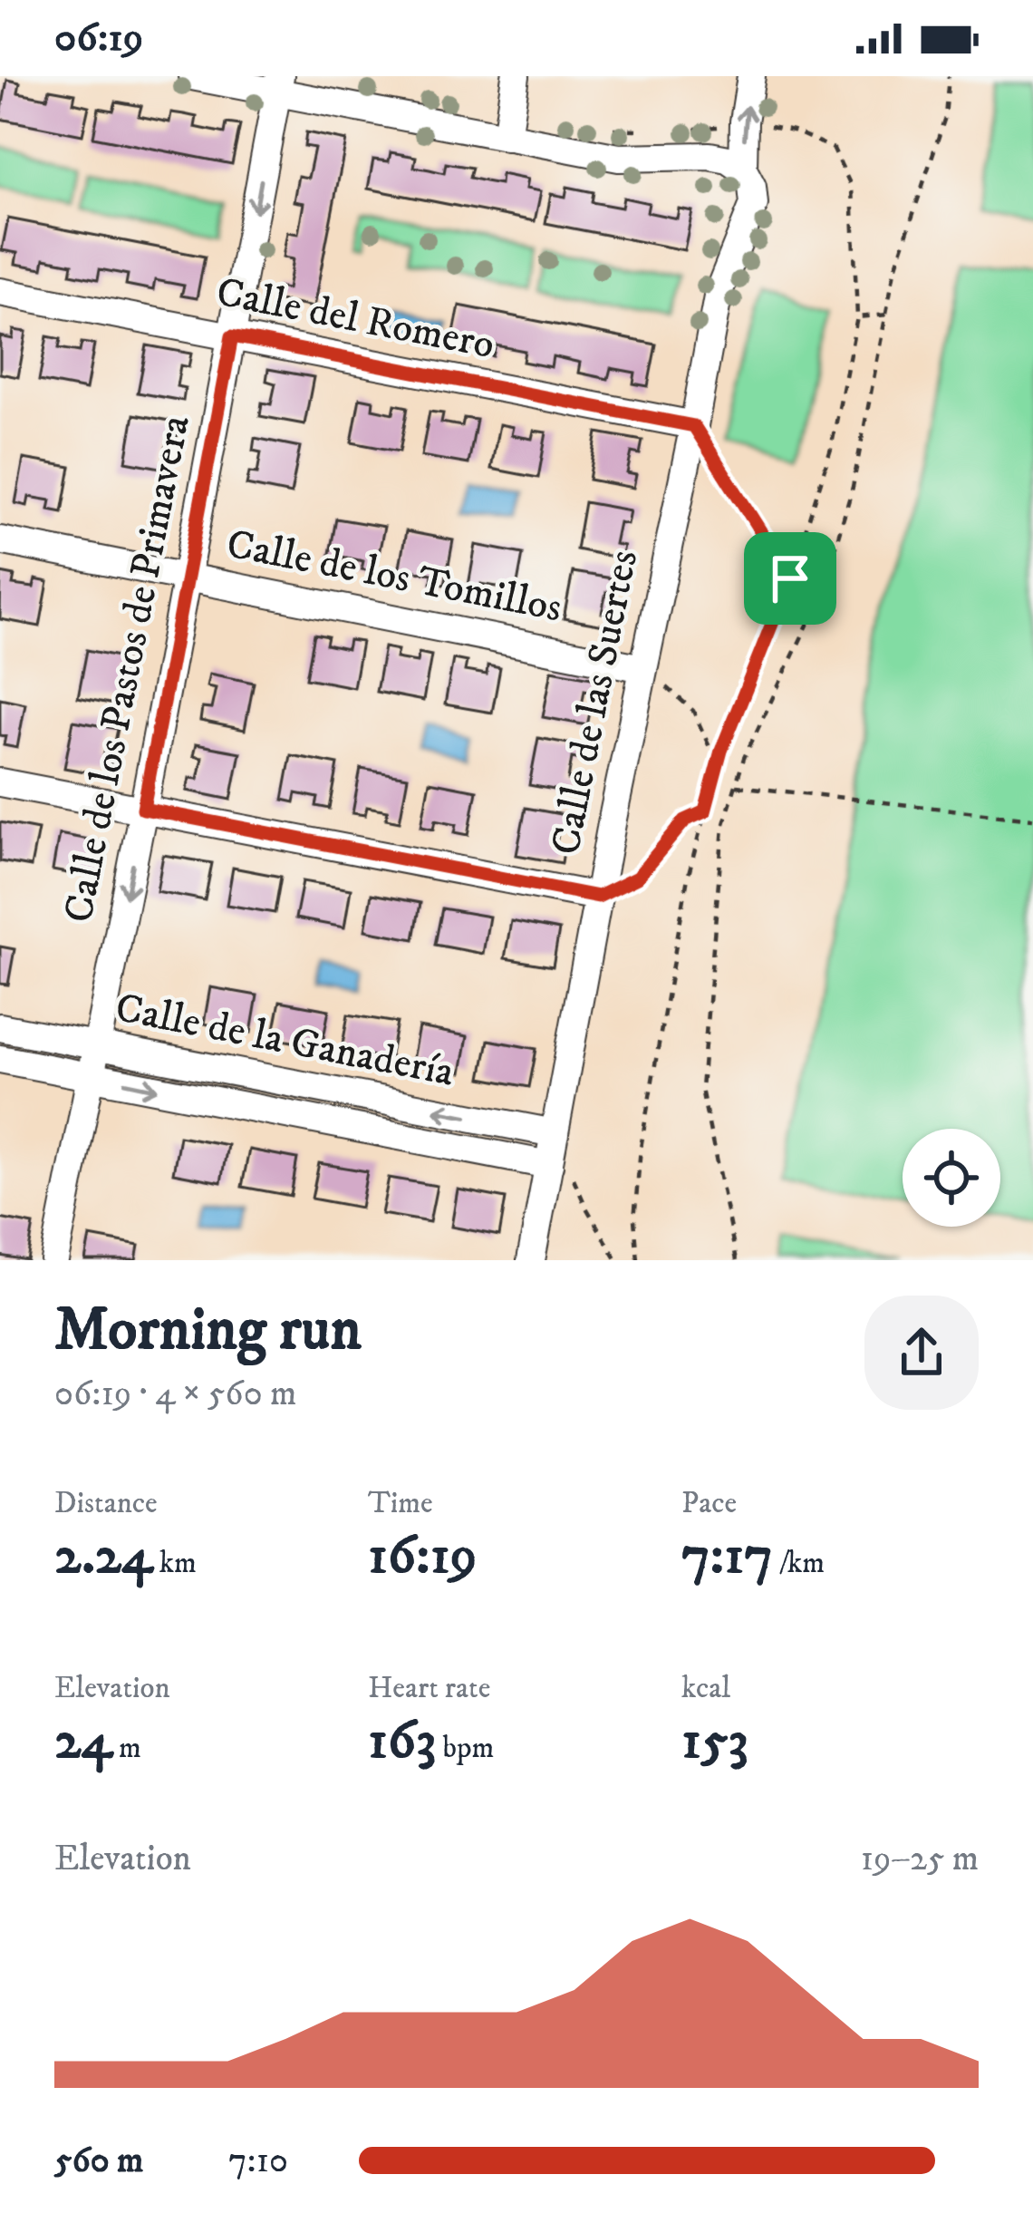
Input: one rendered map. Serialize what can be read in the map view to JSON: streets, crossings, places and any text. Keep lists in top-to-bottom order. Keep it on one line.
{"streets":{"street":["Calle del Romero","Calle de los Tomillos","Calle de los Pastos de Primavera","Calle de las Suertes","Calle de la Ganadería"]},"crossings":[["Calle del Romero","Calle de los Pastos de Primavera"],["Calle del Romero","Calle de las Suertes"],["Calle de los Tomillos","Calle de los Pastos de Primavera"],["Calle de los Tomillos","Calle de las Suertes"],["Calle de los Pastos de Primavera","Calle de la Ganadería"],["Calle de las Suertes","Calle de la Ganadería"]],"one_way":["Calle de los Pastos de Primavera"],"page":{"status":"06:19","heading":["Morning run","06:19 · 4 × 560 m"],"stats":[["Distance","2.24 km"],["Time","16:19"],["Pace","7:17 /km"],["Elevation","24 m"],["Heart rate","163 bpm"],["kcal","153"]],"chart":["Elevation","19–25 m"],"list":[{"name":"560 m","note":"7:10"}]}}
